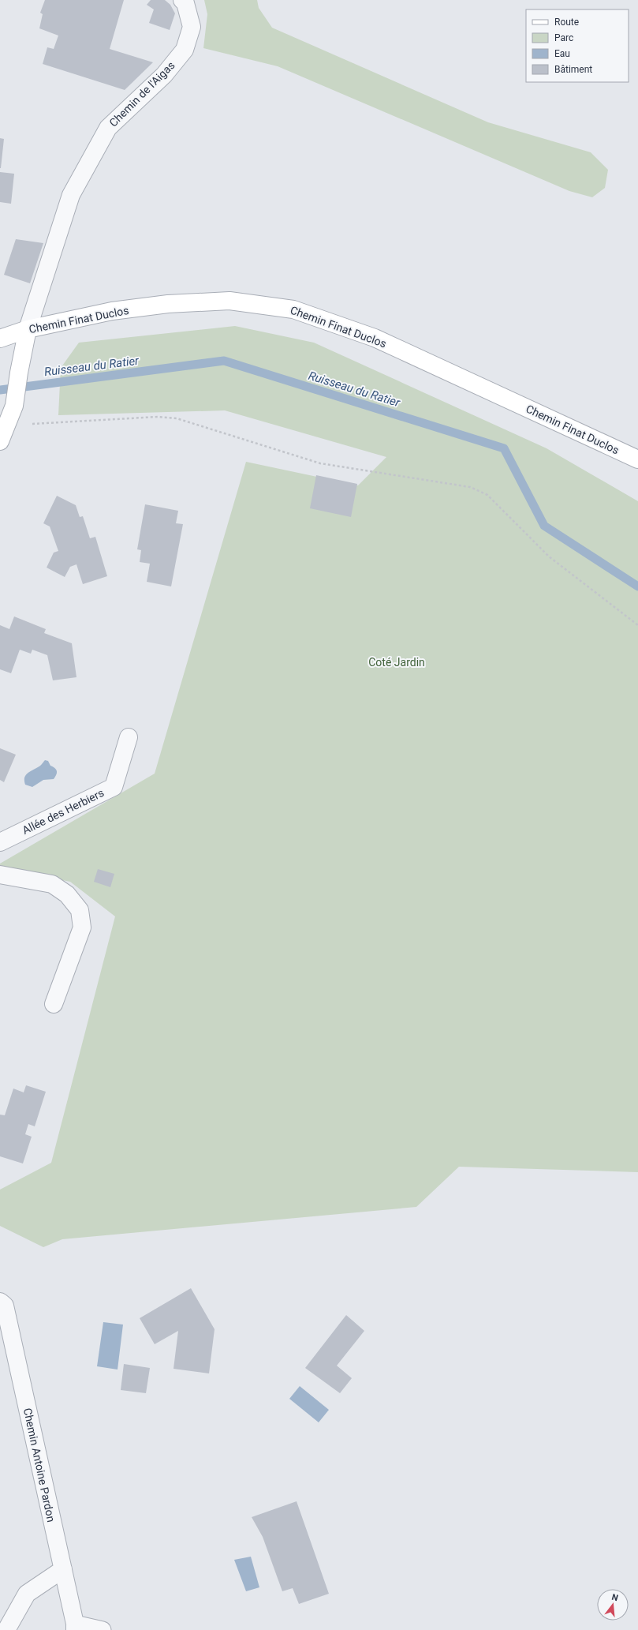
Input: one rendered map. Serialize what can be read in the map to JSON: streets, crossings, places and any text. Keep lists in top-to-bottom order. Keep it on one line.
{"streets":{"main road":["Chemin Finat Duclos"],"street":["Chemin de l'Aigas","Allée des Herbiers","Chemin Antoine Pardon"]},"crossings":[["Chemin de l'Aigas","Chemin Finat Duclos"]],"water":["Ruisseau du Ratier"],"parks":["Coté Jardin"],"legend":["Route","Parc","Eau","Bâtiment"],"north":"top"}
